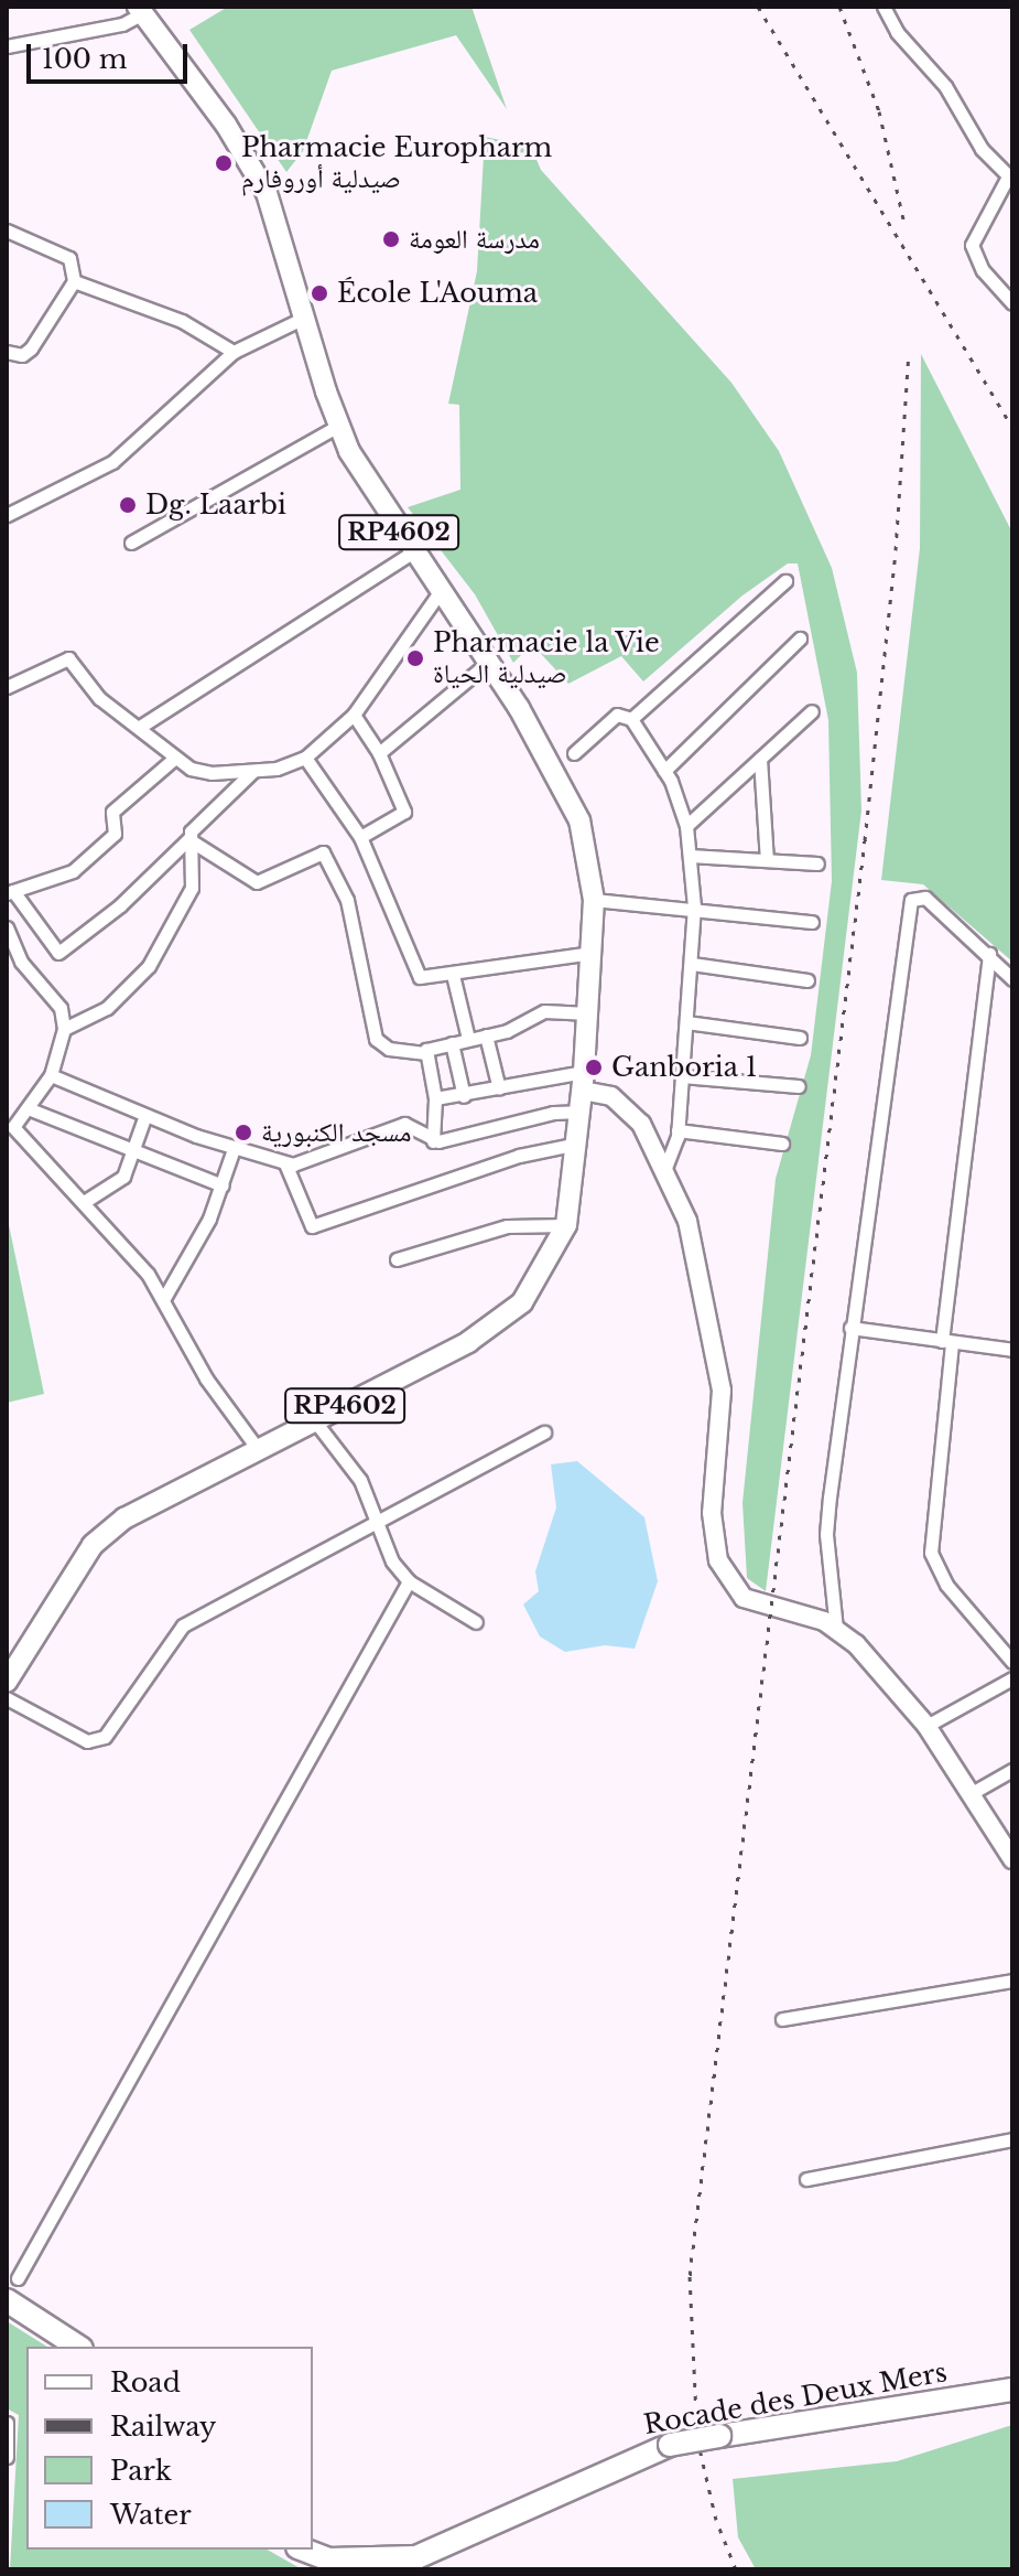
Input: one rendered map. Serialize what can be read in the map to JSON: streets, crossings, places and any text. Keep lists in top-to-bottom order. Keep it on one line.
{"streets":{"highway":["Rocade des Deux Mers"],"main road":["RP4602"]},"places":["Pharmacie Europharm صيدلية أوروفارم","مدرسة العومة","École L'Aouma","Dg. Laarbi","Pharmacie la Vie صيدلية الحياة","Ganboria 1","مسجد الكنبورية"],"legend":["Road","Railway","Park","Water"],"scale_bar":"100 m"}
